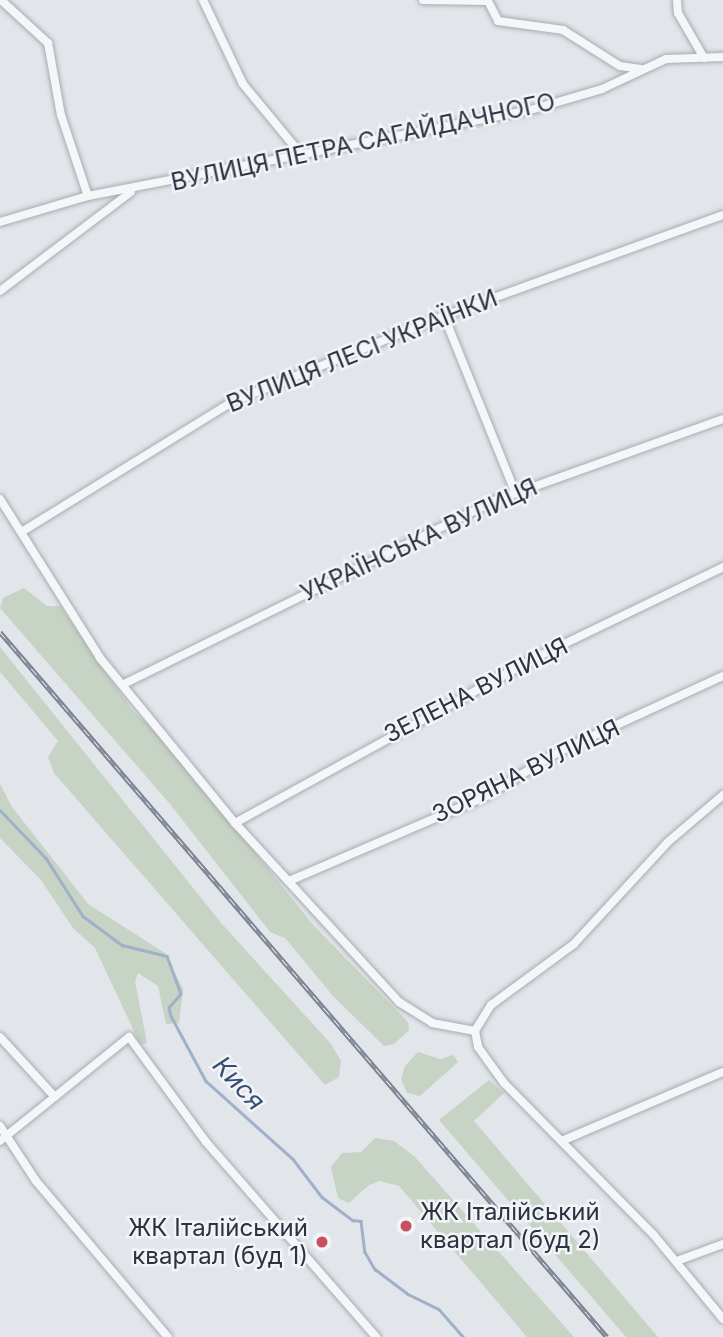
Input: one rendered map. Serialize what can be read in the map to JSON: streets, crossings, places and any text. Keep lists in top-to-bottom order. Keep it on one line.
{"streets":{"street":["ВУЛИЦЯ ПЕТРА САГАЙДАЧНОГО","ВУЛИЦЯ ЛЕСІ УКРАЇНКИ","УКРАЇНСЬКА ВУЛИЦЯ","ЗЕЛЕНА ВУЛИЦЯ","ЗОРЯНА ВУЛИЦЯ"]},"water":["Кися"],"places":["ЖК Італійський квартал (буд 2)","ЖК Італійський квартал (буд 1)"]}
